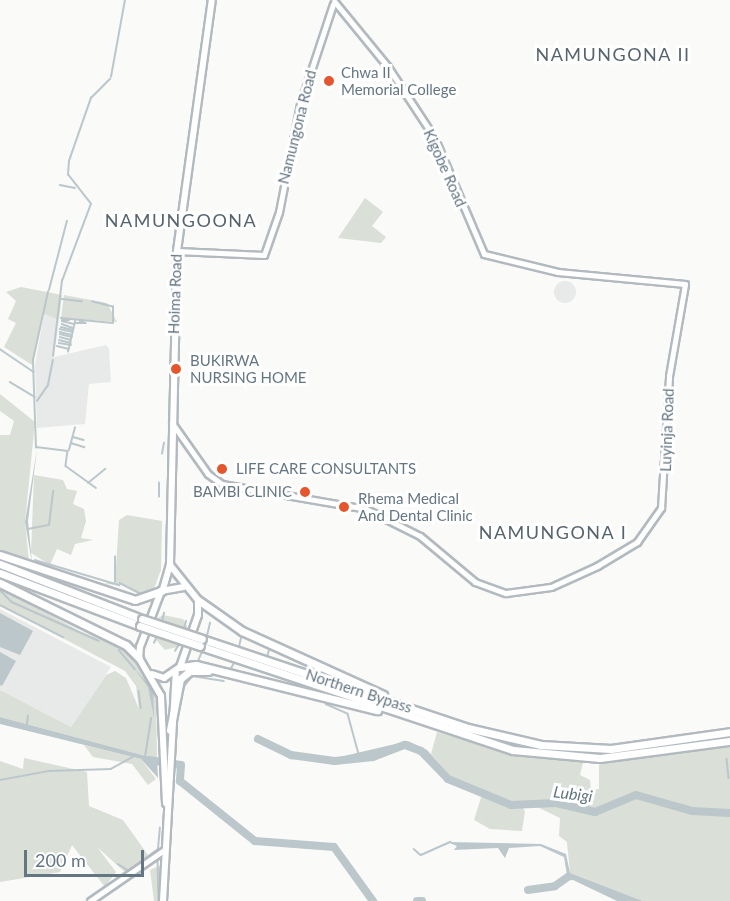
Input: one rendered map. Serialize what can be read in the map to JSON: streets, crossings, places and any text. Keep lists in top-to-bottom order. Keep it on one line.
{"streets":{"highway":["Northern Bypass"],"main road":["Hoima Road"],"street":["Namungona Road","Kigobe Road","Luyinja Road"]},"crossings":[["Namungona Road","Kigobe Road"],["Namungona Road","Hoima Road"],["Kigobe Road","Luyinja Road"],["Hoima Road","Luyinja Road"]],"districts":["NAMUNGONA II","NAMUNGOONA","NAMUNGONA I"],"water":["Lubigi"],"places":["Chwa II Memorial College","BUKIRWA NURSING HOME","LIFE CARE CONSULTANTS","BAMBI CLINIC","Rhema Medical And Dental Clinic"],"scale_bar":"200 m"}
